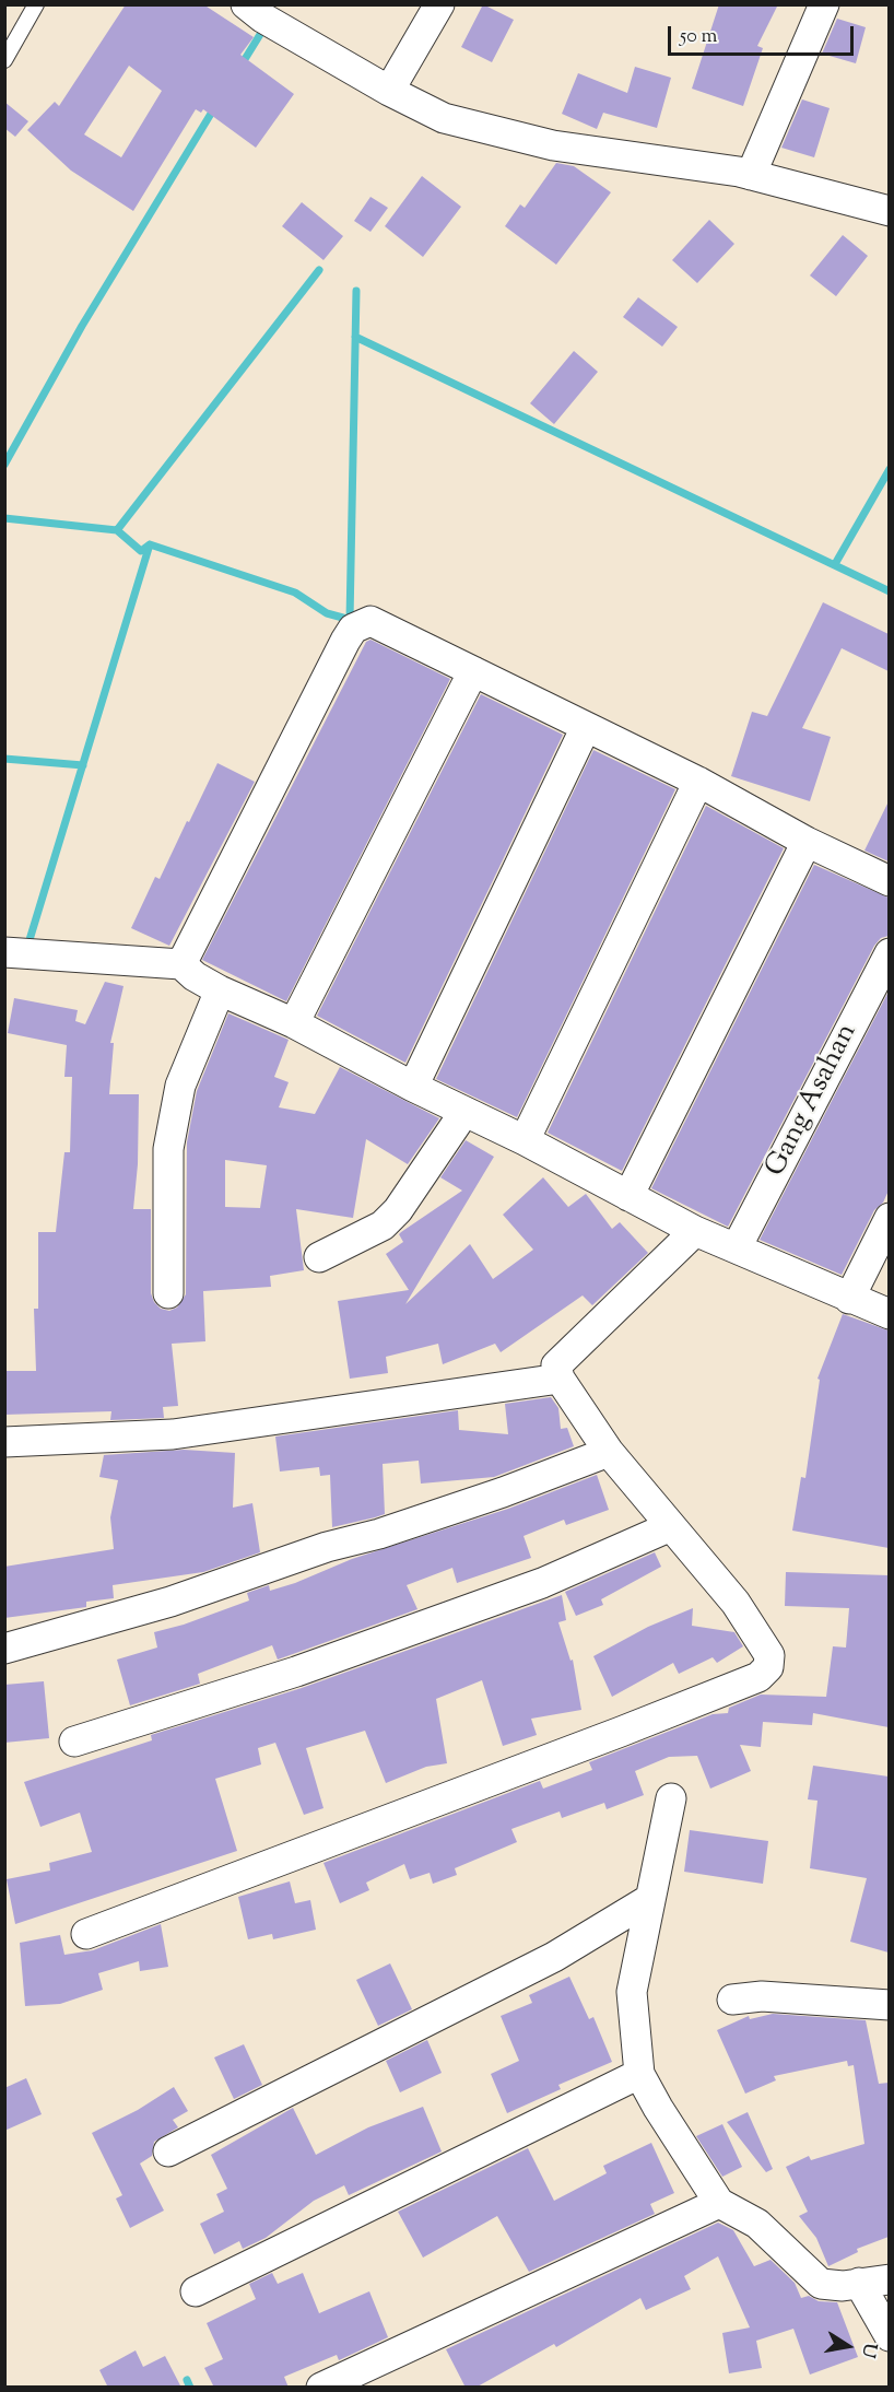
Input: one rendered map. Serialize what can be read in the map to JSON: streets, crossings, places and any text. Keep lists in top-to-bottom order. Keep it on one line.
{"streets":{"street":["Gang Asahan"]},"scale_bar":"50 m","north":"right"}
